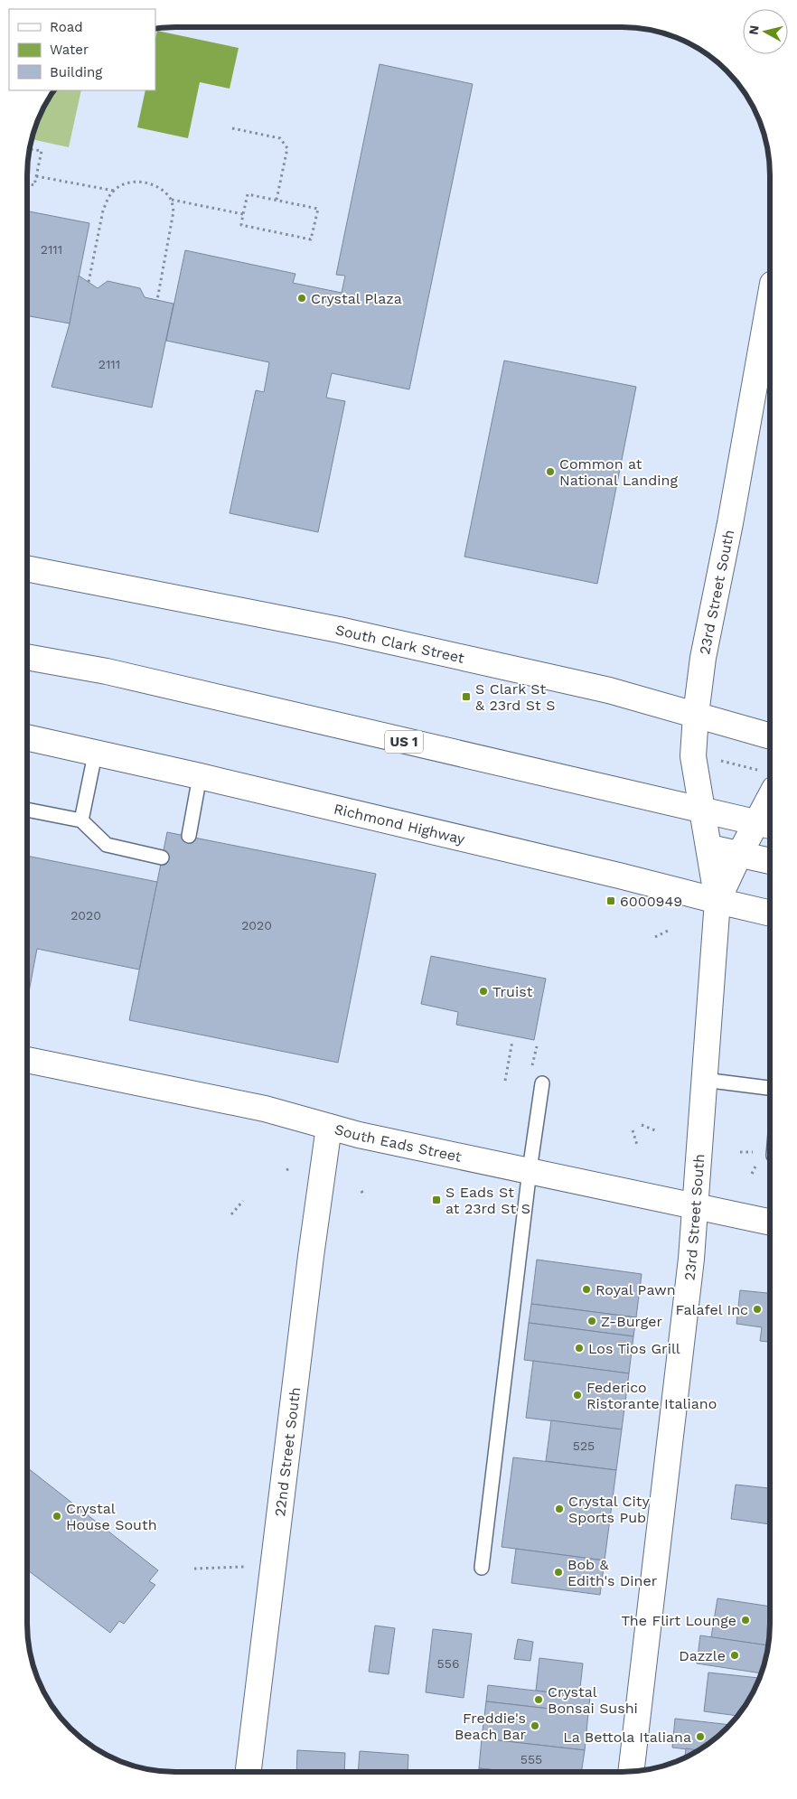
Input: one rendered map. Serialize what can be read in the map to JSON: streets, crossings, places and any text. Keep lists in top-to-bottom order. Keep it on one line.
{"streets":{"main road":["23rd Street South","South Clark Street","US 1","Richmond Highway","South Eads Street","22nd Street South"]},"crossings":[["23rd Street South","South Clark Street"],["23rd Street South","US 1"],["23rd Street South","Richmond Highway"],["23rd Street South","South Eads Street"],["South Eads Street","22nd Street South"]],"places":{"other":["Crystal Plaza","Common at National Landing","Truist","Royal Pawn","Falafel Inc","Z-Burger","Los Tios Grill","Federico Ristorante Italiano","Crystal City Sports Pub","Crystal House South","Bob & Edith's Diner","The Flirt Lounge","Dazzle","Crystal Bonsai Sushi","Freddie's Beach Bar","La Bettola Italiana"],"transit":["S Clark St & 23rd St S","6000949","S Eads St at 23rd St S"]},"house_numbers":["2111","2111","2020","2020","525","556","555"],"legend":["Road","Water","Building"],"north":"left"}
